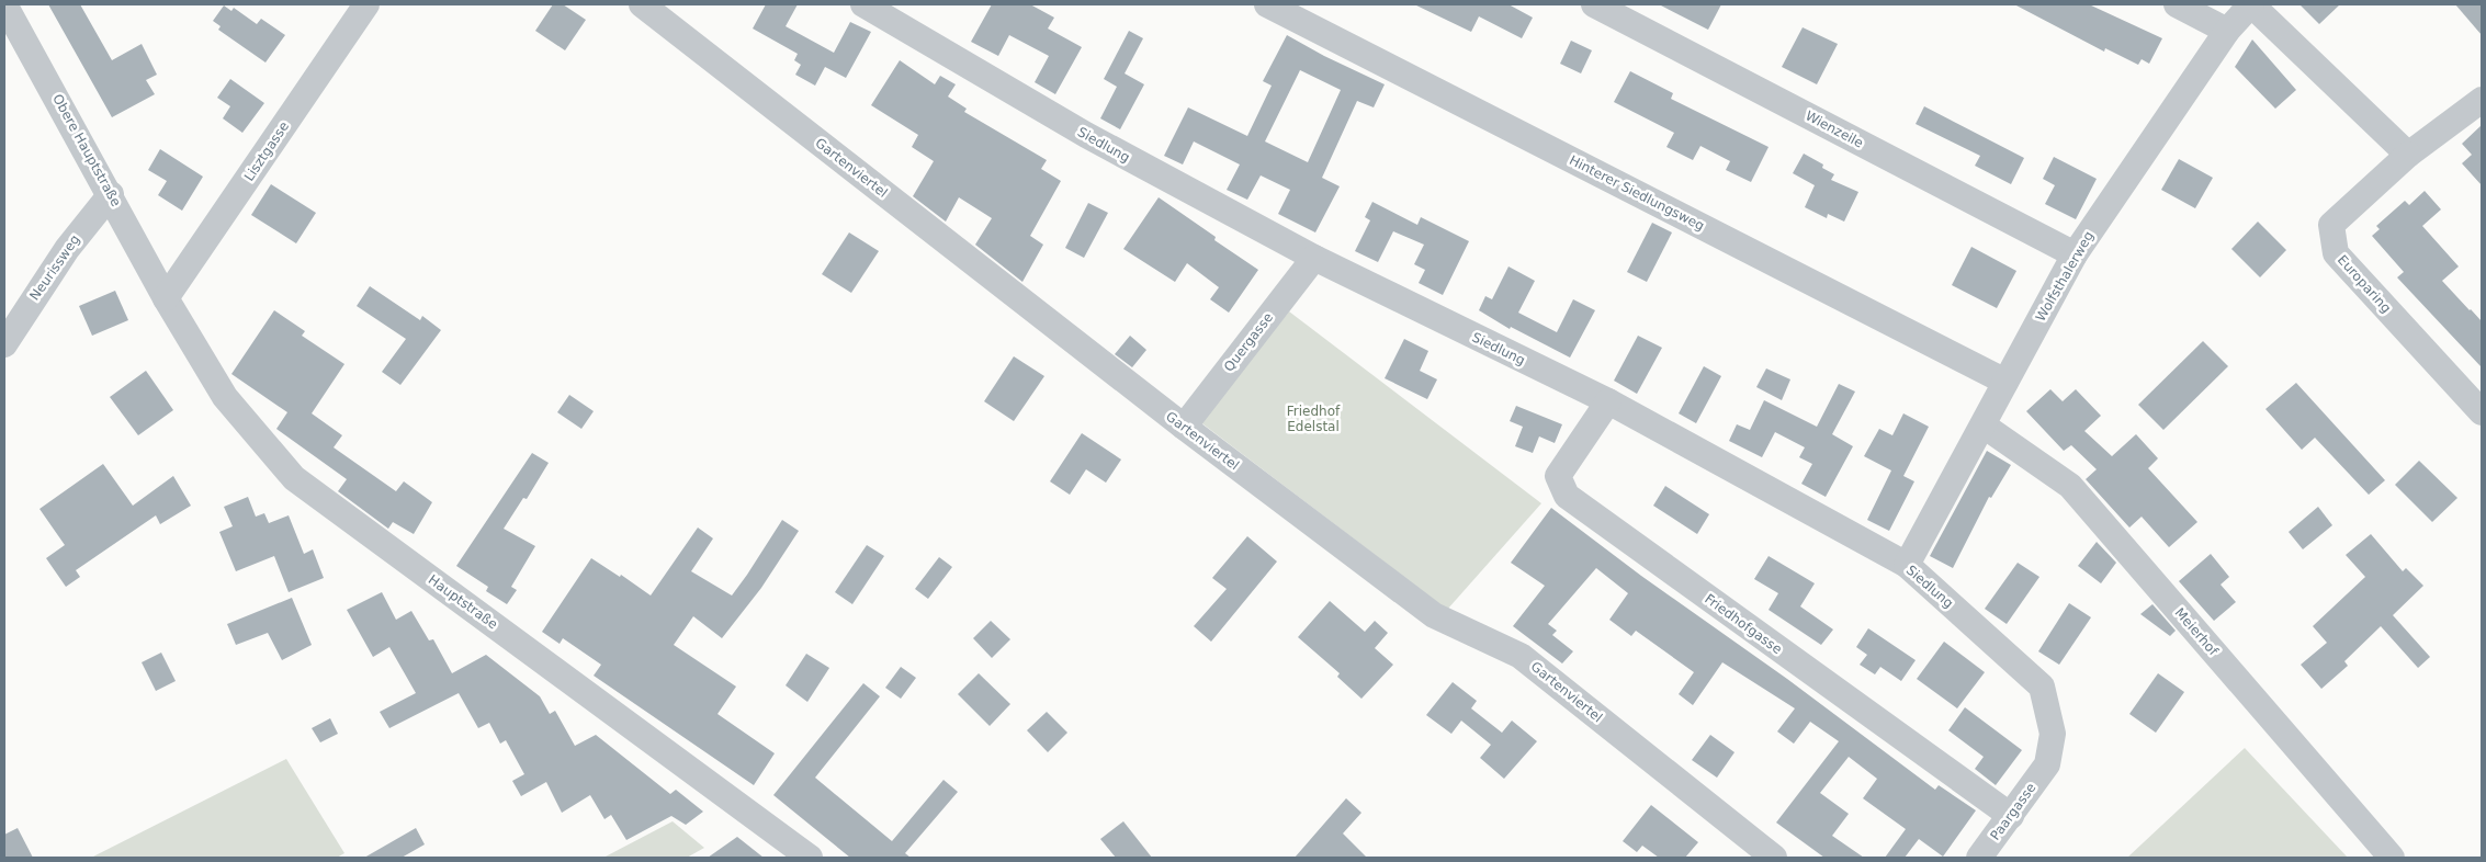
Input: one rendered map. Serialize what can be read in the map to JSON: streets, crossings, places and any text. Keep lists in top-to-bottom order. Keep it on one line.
{"streets":{"street":["Wienzeile","Siedlung","Obere Hauptstraße","Lisztgasse","Gartenviertel","Hinterer Siedlungsweg","Neurissweg","Wolfsthalerweg","Europaring","Quergasse","Hauptstraße","Friedhofgasse","Meierhof","Paargasse"]},"crossings":[["Wienzeile","Wolfsthalerweg"],["Siedlung","Wolfsthalerweg"],["Siedlung","Quergasse"],["Siedlung","Friedhofgasse"],["Siedlung","Paargasse"],["Obere Hauptstraße","Lisztgasse"],["Obere Hauptstraße","Neurissweg"],["Obere Hauptstraße","Hauptstraße"],["Lisztgasse","Hauptstraße"],["Gartenviertel","Quergasse"],["Hinterer Siedlungsweg","Wolfsthalerweg"],["Wolfsthalerweg","Meierhof"],["Friedhofgasse","Paargasse"]],"parks":["Friedhof Edelstal"]}
